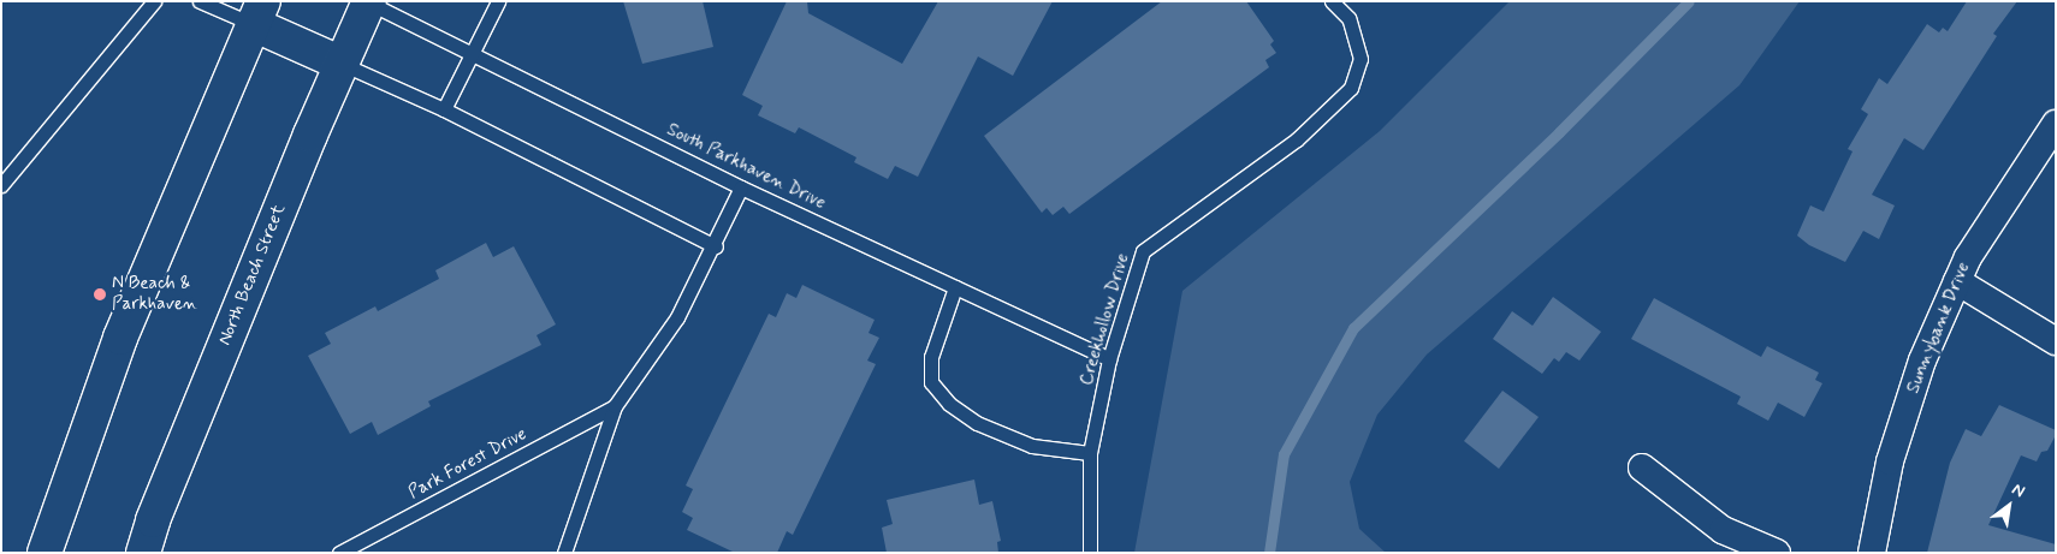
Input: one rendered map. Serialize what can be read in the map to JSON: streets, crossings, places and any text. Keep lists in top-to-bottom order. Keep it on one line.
{"streets":{"main road":["North Beach Street"],"street":["Sunnybank Drive"],"lane":["South Parkhaven Drive","Creekhollow Drive","Park Forest Drive"]},"crossings":[["South Parkhaven Drive","North Beach Street"],["South Parkhaven Drive","Creekhollow Drive"]],"places":["N Beach & Parkhaven"],"north":"top right"}
